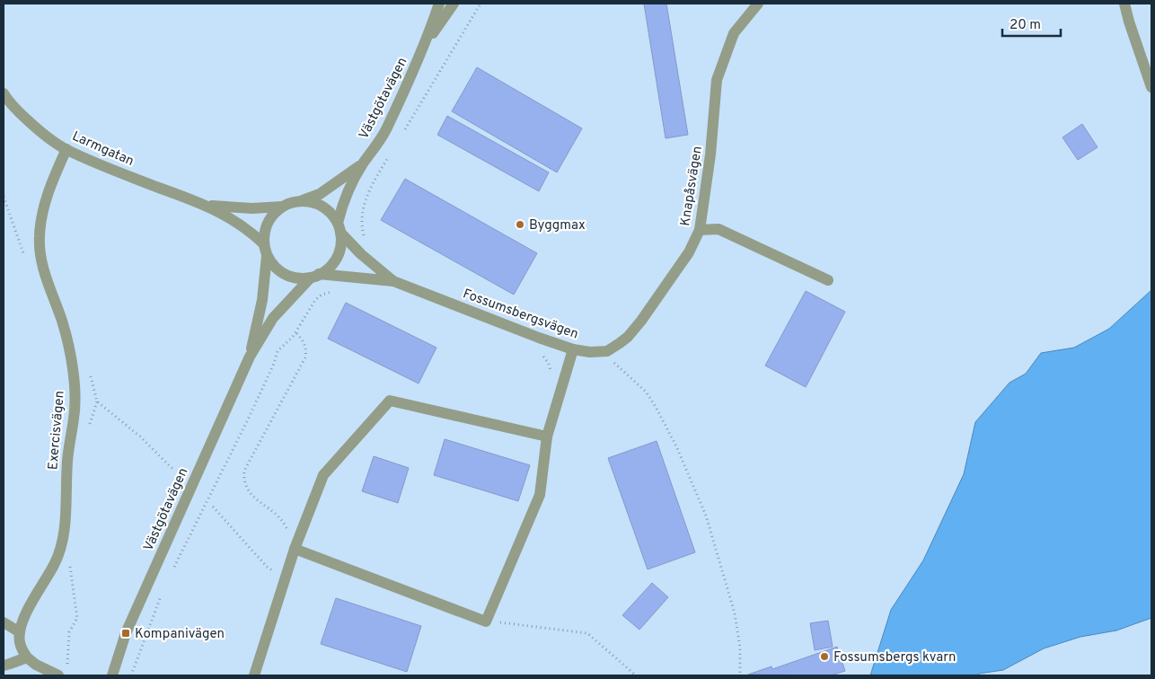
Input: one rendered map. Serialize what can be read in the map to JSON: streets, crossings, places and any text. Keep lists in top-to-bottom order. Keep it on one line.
{"streets":{"street":["Västgötavägen","Larmgatan","Knapåsvägen","Fossumsbergsvägen","Exercisvägen"]},"crossings":[["Västgötavägen","Larmgatan"],["Västgötavägen","Fossumsbergsvägen"],["Larmgatan","Fossumsbergsvägen"],["Larmgatan","Exercisvägen"],["Knapåsvägen","Fossumsbergsvägen"]],"places":{"other":["Byggmax","Fossumsbergs kvarn"],"transit":["Kompanivägen"]},"scale_bar":"20 m"}
